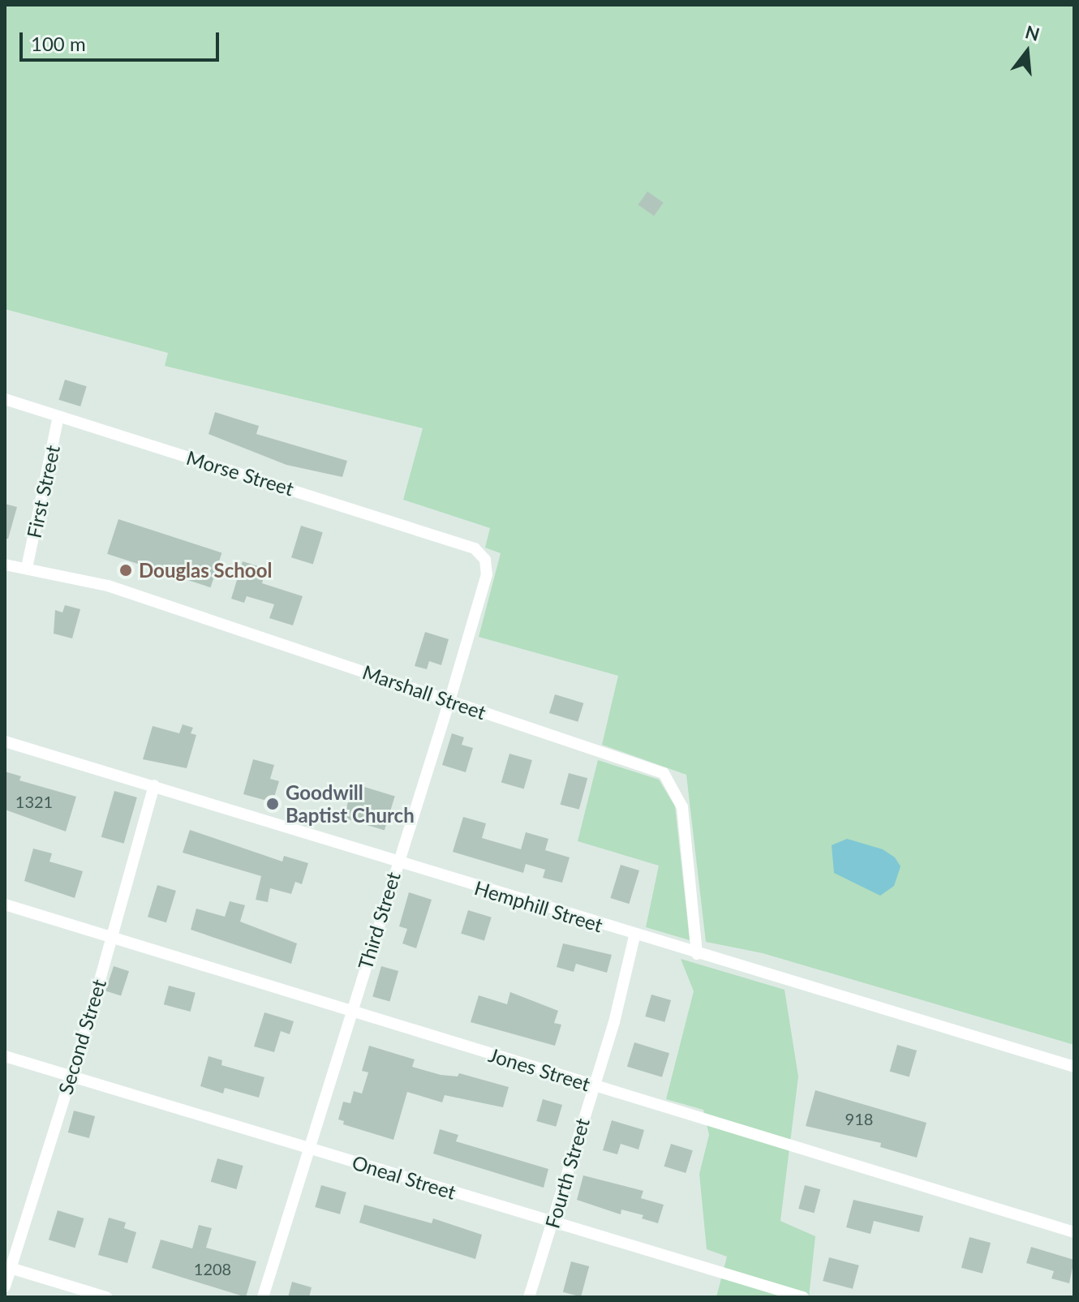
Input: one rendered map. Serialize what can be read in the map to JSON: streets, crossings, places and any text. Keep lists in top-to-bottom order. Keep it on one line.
{"streets":{"street":["Morse Street","First Street","Marshall Street","Hemphill Street","Third Street","Second Street","Jones Street","Fourth Street","Oneal Street"]},"crossings":[["Morse Street","First Street"],["Morse Street","Third Street"],["First Street","Marshall Street"],["Marshall Street","Hemphill Street"],["Marshall Street","Third Street"],["Hemphill Street","Third Street"],["Hemphill Street","Second Street"],["Hemphill Street","Fourth Street"],["Third Street","Jones Street"],["Third Street","Oneal Street"],["Second Street","Jones Street"],["Second Street","Oneal Street"],["Jones Street","Fourth Street"],["Fourth Street","Oneal Street"]],"places":["Douglas School","Goodwill Baptist Church"],"house_numbers":["1321","918","1208"],"scale_bar":"100 m","north":"top"}
